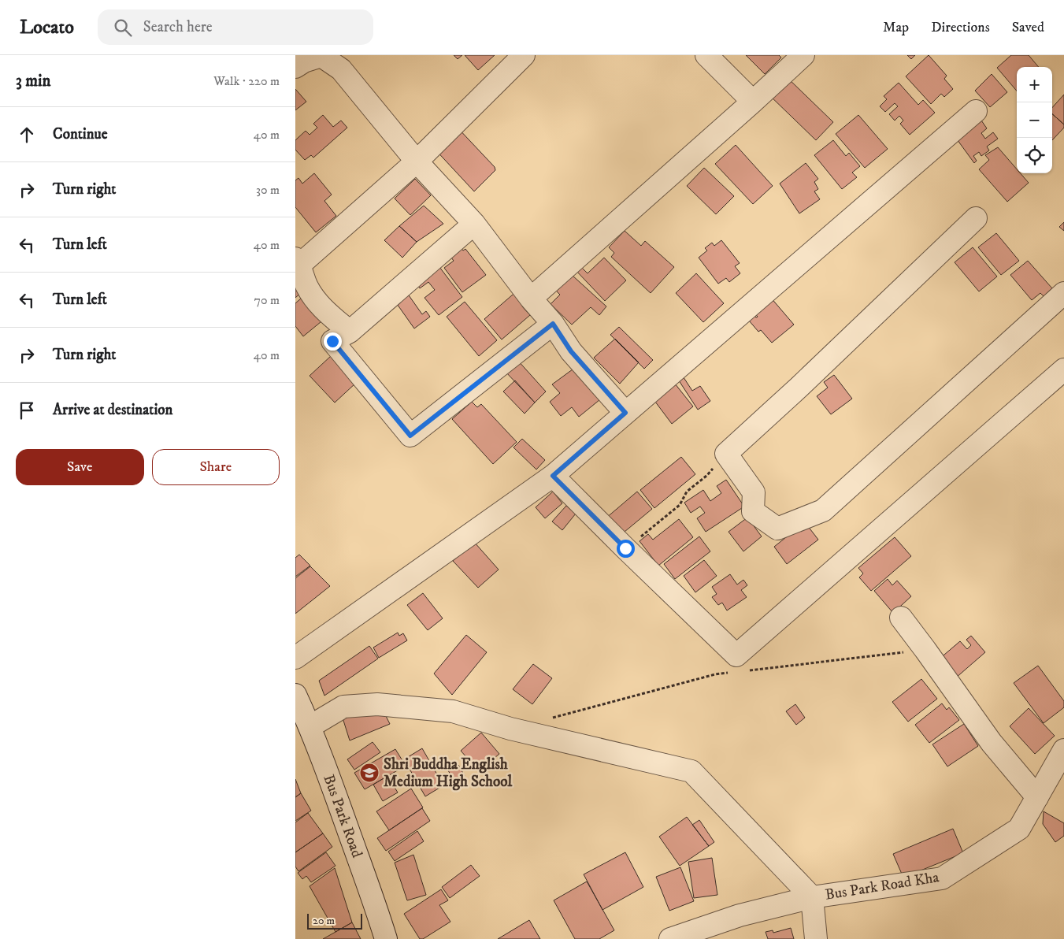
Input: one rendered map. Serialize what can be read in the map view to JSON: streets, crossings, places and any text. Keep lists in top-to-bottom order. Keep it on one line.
{"streets":{"street":["Bus Park Road","Bus Park Road Kha"]},"places":{"school or university":["Shri Buddha English Medium High School"]},"scale_bar":"20 m","page":{"header":"Locato","search":"Search here","nav":["Map","Directions","Saved"],"heading":["3 min","Walk · 220 m"],"map_buttons":["+","−"],"list":[["Continue","40 m"],["Turn right","30 m"],["Turn left","40 m"],["Turn left","70 m"],["Turn right","40 m"],"Arrive at destination"],"buttons":["Save","Share"],"scale":"20 m"}}
